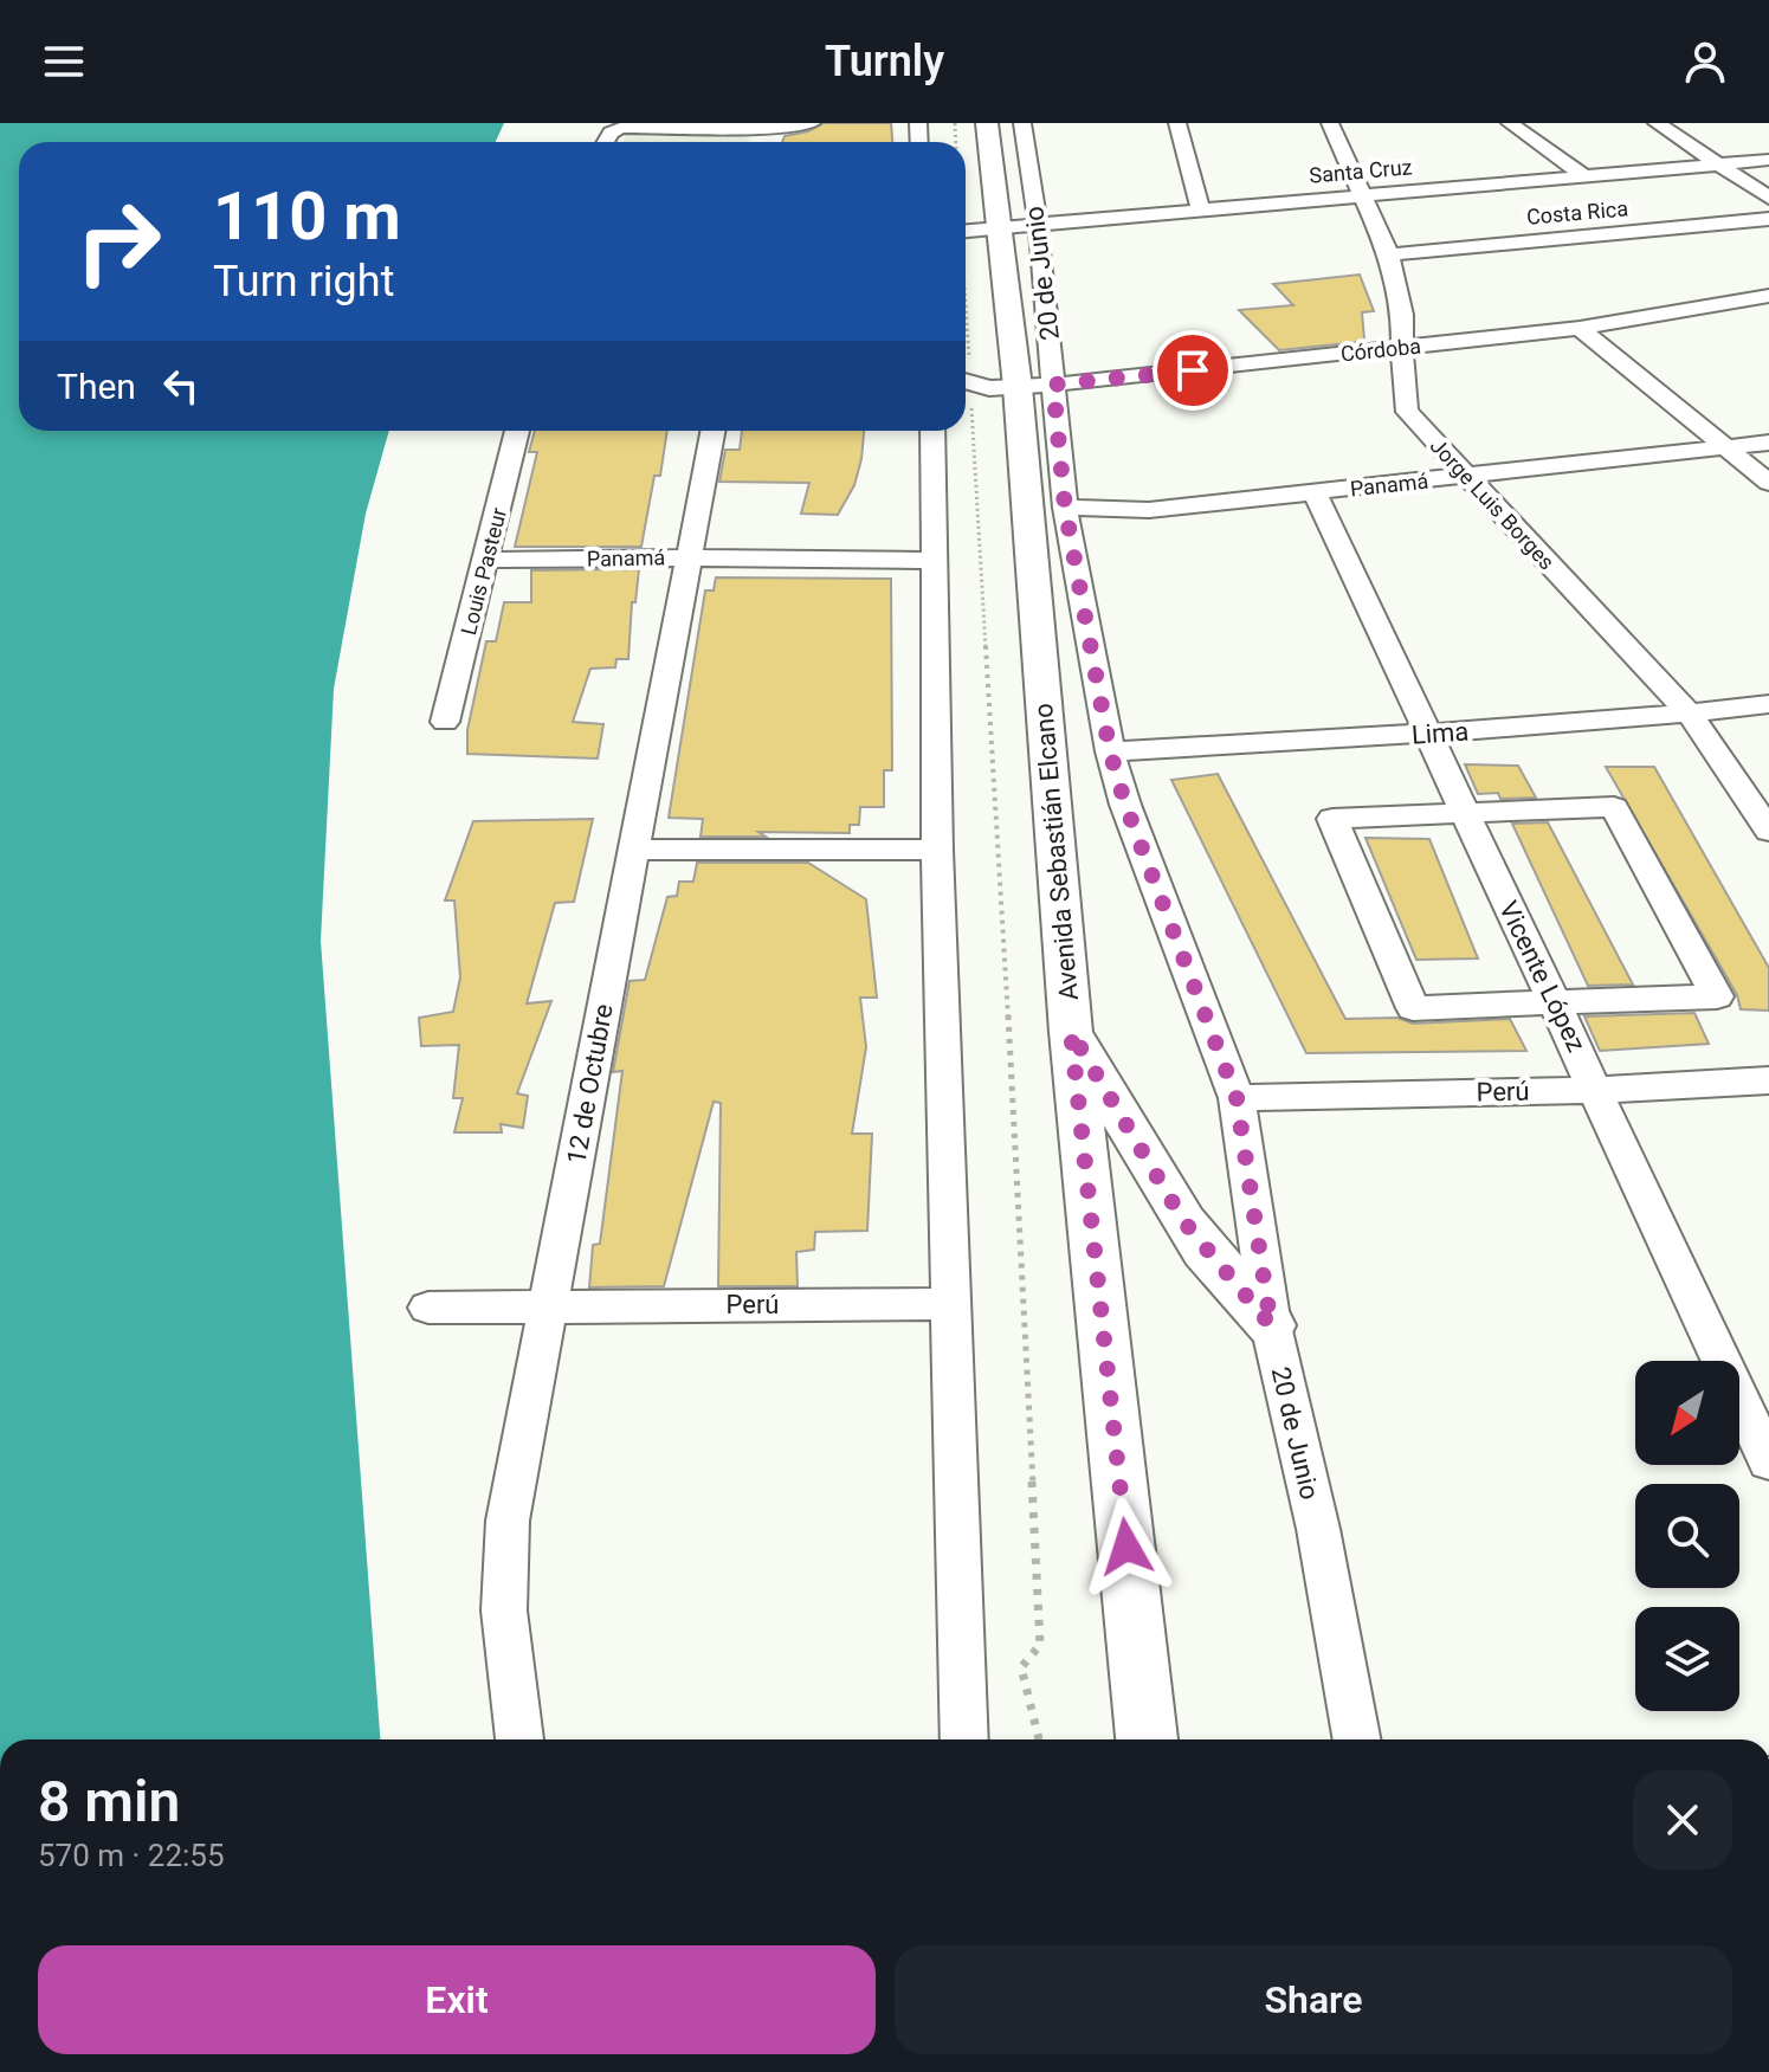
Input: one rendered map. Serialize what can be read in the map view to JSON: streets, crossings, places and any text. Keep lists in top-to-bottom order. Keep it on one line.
{"streets":{"main road":["Avenida Sebastián Elcano"],"street":["Santa Cruz","Costa Rica","20 de Junio","Córdoba","Panamá","Jorge Luis Borges","Louis Pasteur","Lima","Vicente López","12 de Octubre","Perú"]},"crossings":[["Santa Cruz","20 de Junio"],["Santa Cruz","Jorge Luis Borges"],["Santa Cruz","Avenida Sebastián Elcano"],["Costa Rica","Jorge Luis Borges"],["20 de Junio","Córdoba"],["20 de Junio","Panamá"],["20 de Junio","Lima"],["20 de Junio","Perú"],["Córdoba","Jorge Luis Borges"],["Córdoba","Avenida Sebastián Elcano"],["Panamá","Jorge Luis Borges"],["Panamá","Louis Pasteur"],["Panamá","Vicente López"],["Panamá","12 de Octubre"],["Jorge Luis Borges","Lima"],["Lima","Vicente López"],["Vicente López","Perú"],["12 de Octubre","Perú"]],"north":"bottom left","page":{"header":"Turnly","turn":["110 m","Turn right"],"then":"Then","heading":["8 min","570 m · 22:55"],"buttons":["Exit","Share"]}}
